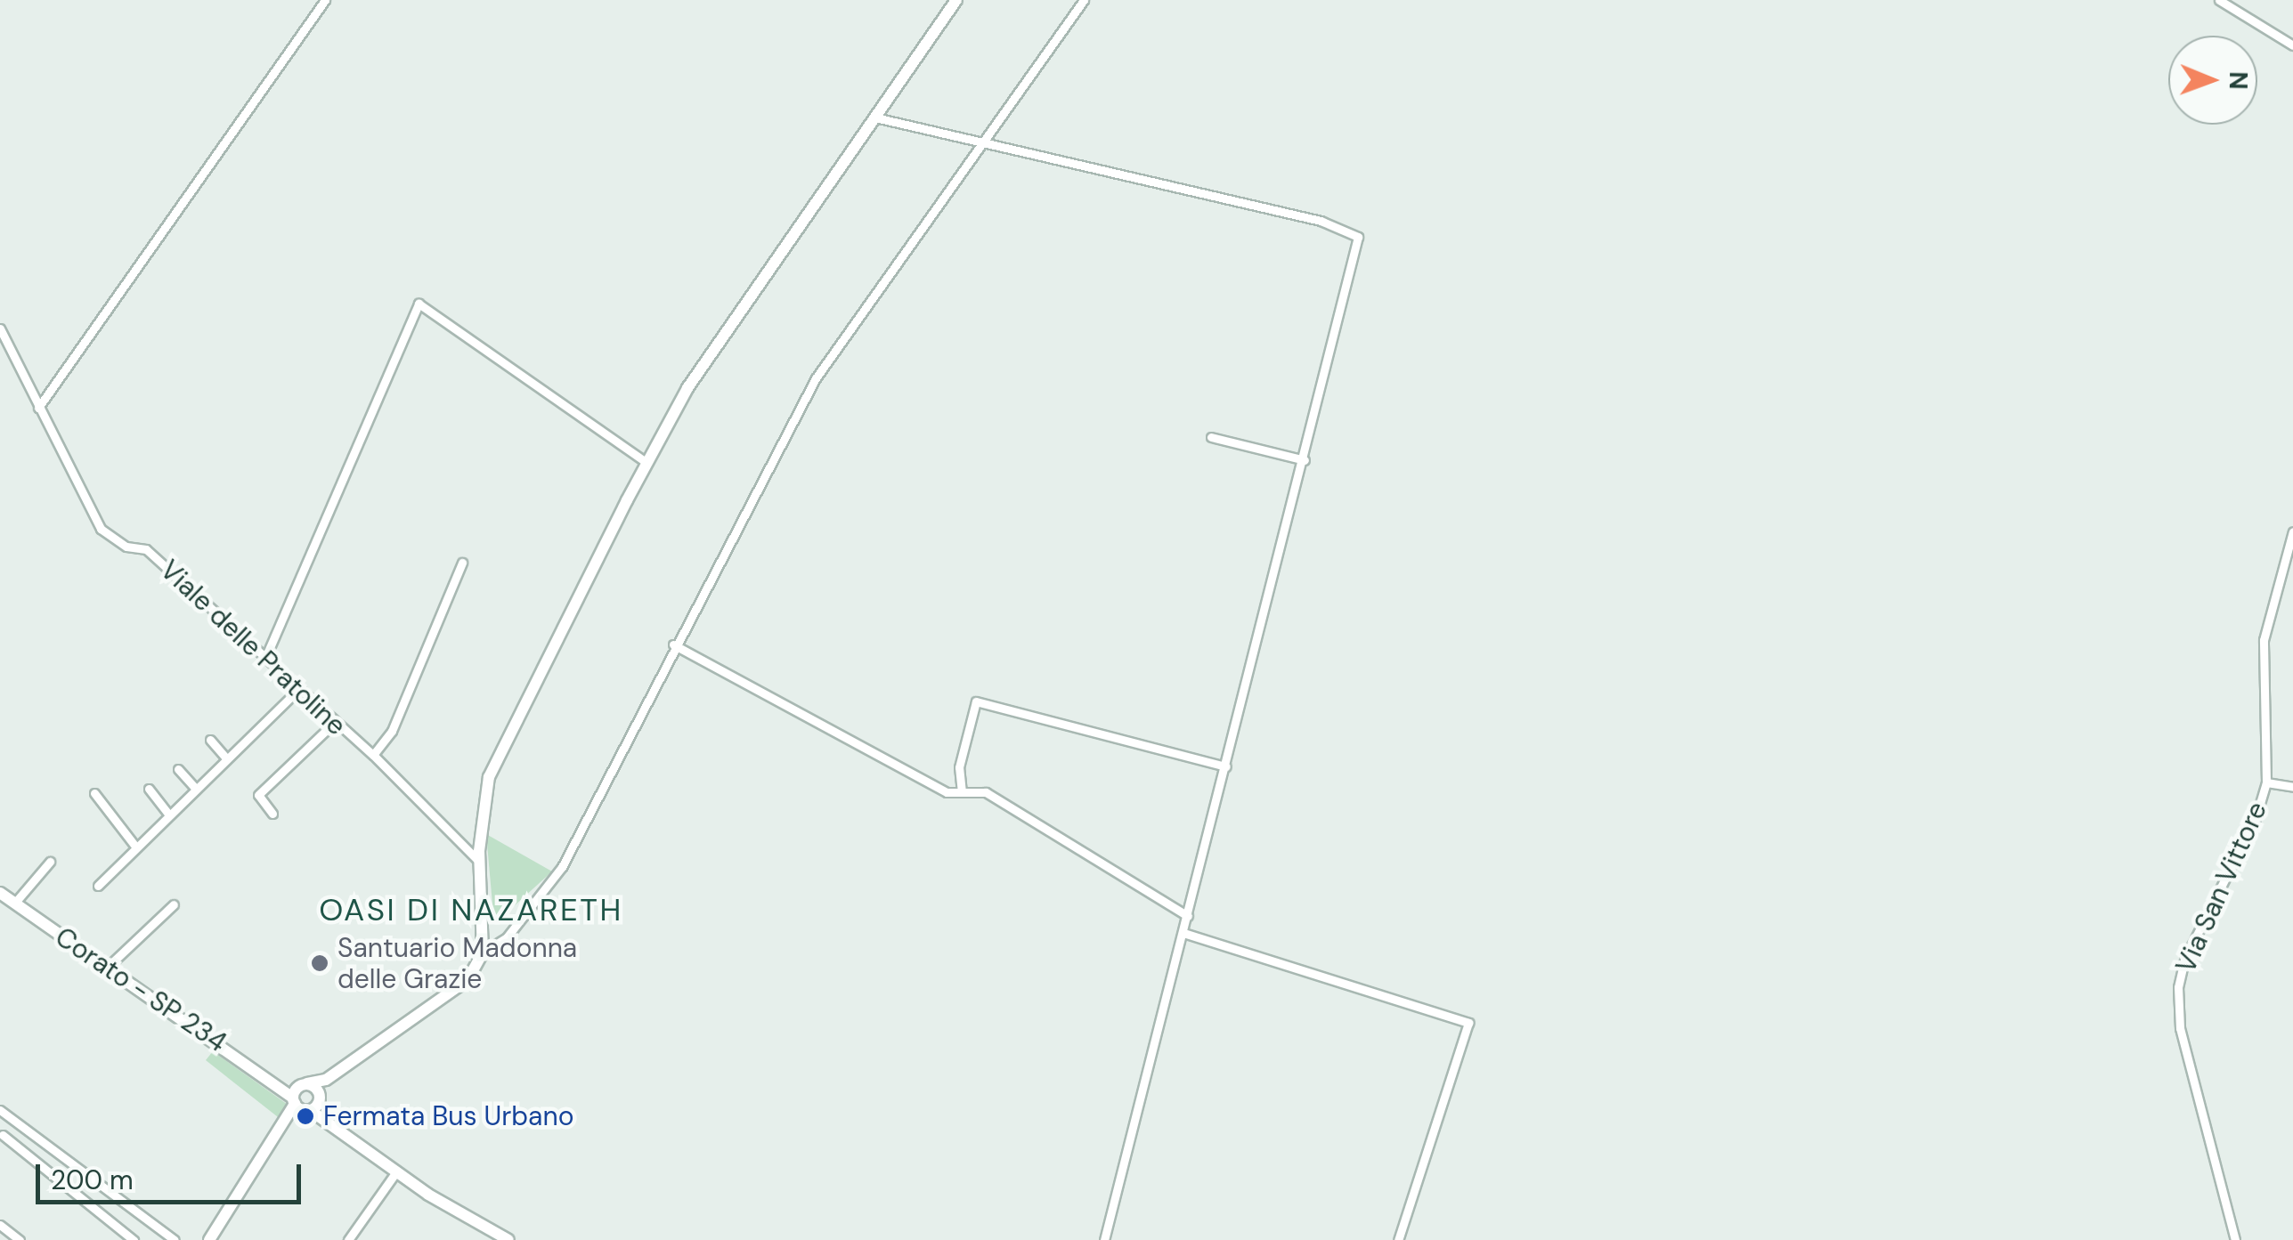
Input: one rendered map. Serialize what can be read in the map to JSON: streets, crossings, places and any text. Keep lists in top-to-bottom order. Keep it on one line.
{"streets":{"street":["Viale delle Pratoline","Via San Vittore","Corato - SP 234"]},"districts":["OASI DI NAZARETH"],"places":["Santuario Madonna delle Grazie","Fermata Bus Urbano"],"scale_bar":"200 m","north":"right"}
